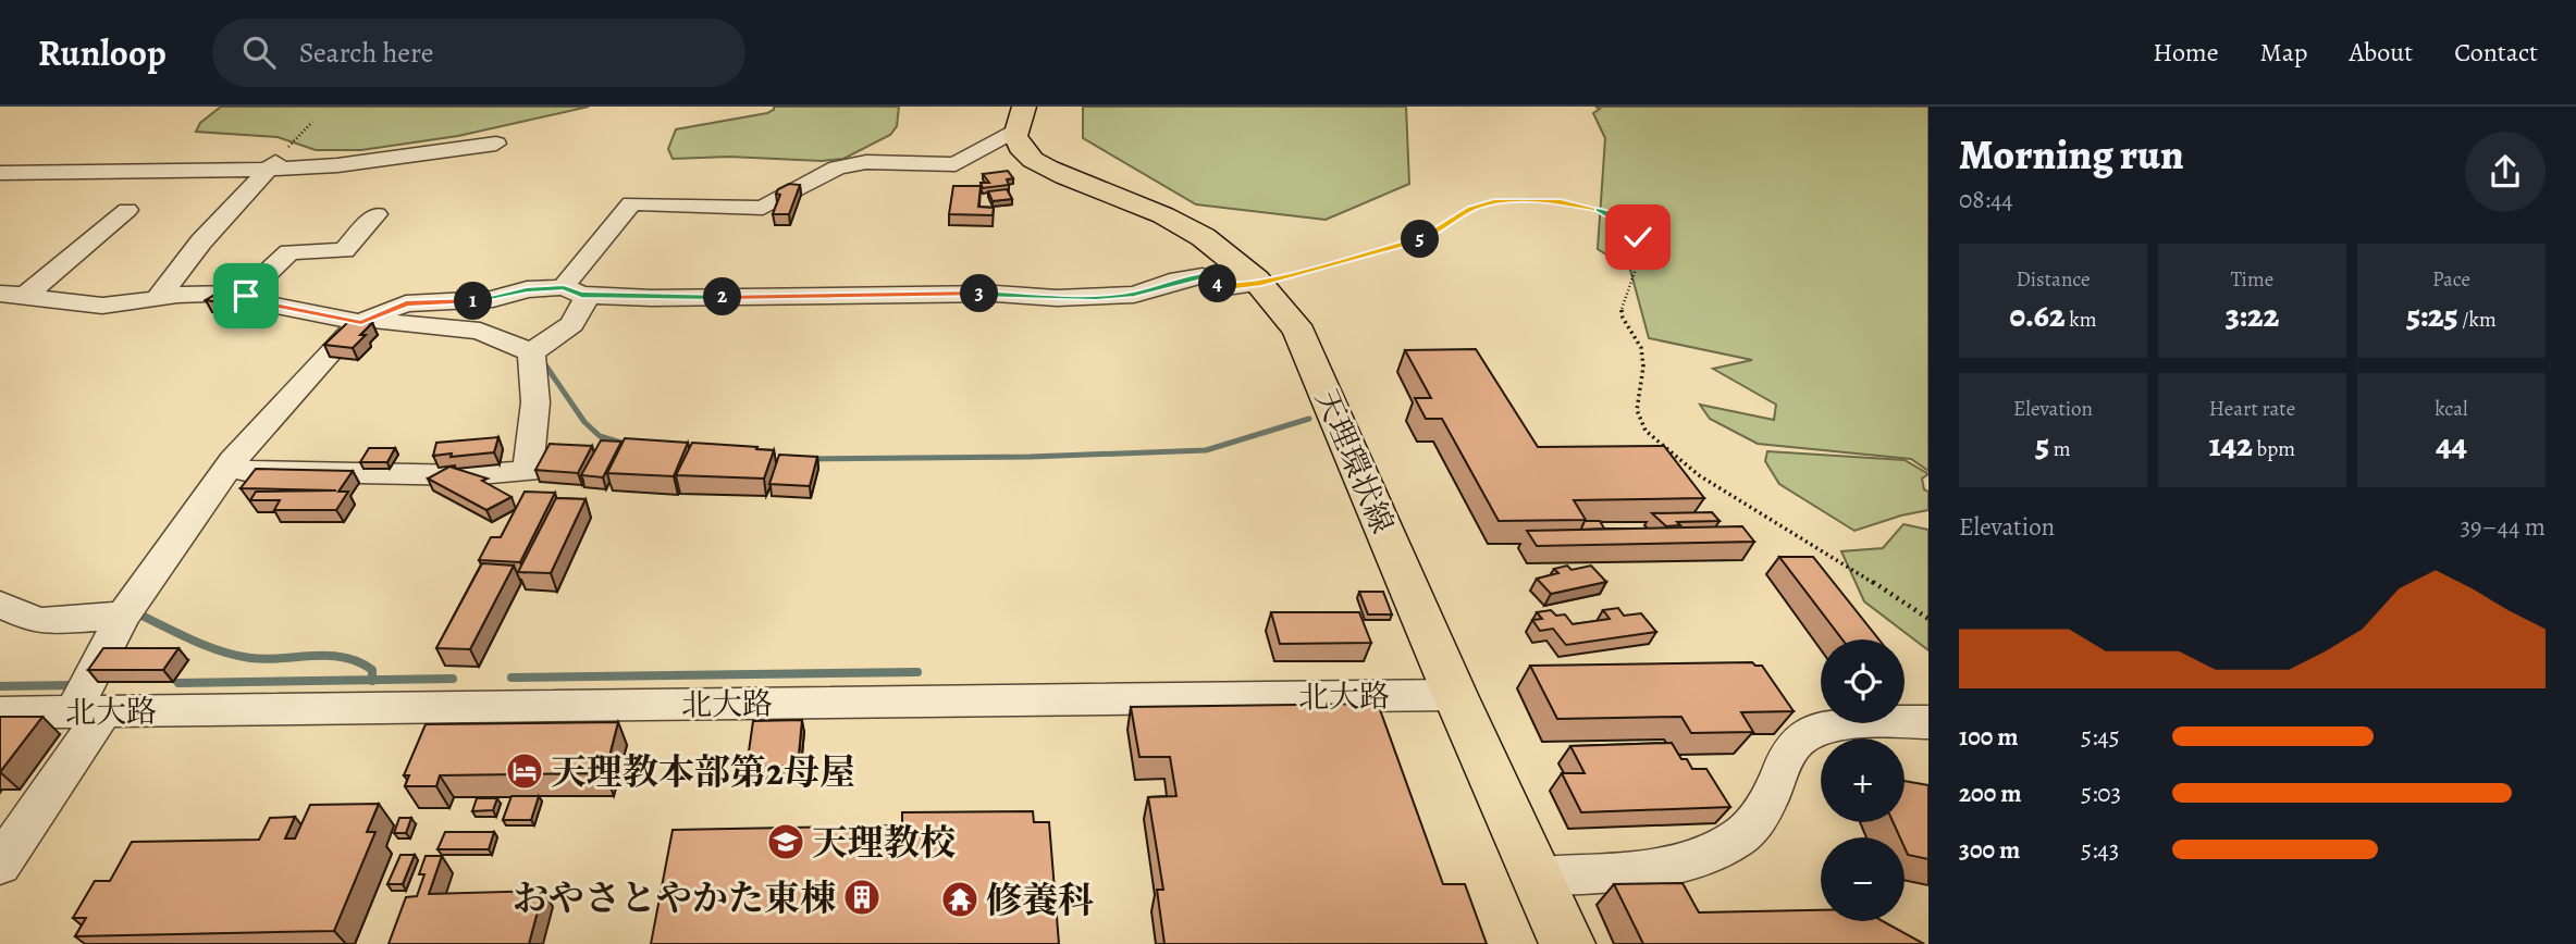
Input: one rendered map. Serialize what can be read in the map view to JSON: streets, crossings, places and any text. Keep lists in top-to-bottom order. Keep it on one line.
{"streets":{"main road":["天理環状線"],"street":["北大路"]},"crossings":[["天理環状線","北大路"]],"places":{"hotel":["天理教本部第2母屋"],"school or university":["天理教校"],"building":["おやさとやかた東棟"],"temple":["修養科"]},"page":{"header":"Runloop","search":"Search here","nav":["Home","Map","About","Contact"],"heading":["Morning run","08:44"],"pins":["5","4","3","2","1"],"stats":[["Distance","0.62 km"],["Time","3:22"],["Pace","5:25 /km"],["Elevation","5 m"],["Heart rate","142 bpm"],["kcal","44"]],"chart":["Elevation","39–44 m"],"map_buttons":["+","−"],"list":[{"name":"100 m","note":"5:45"},{"name":"200 m","note":"5:03"},{"name":"300 m","note":"5:43"}]}}
